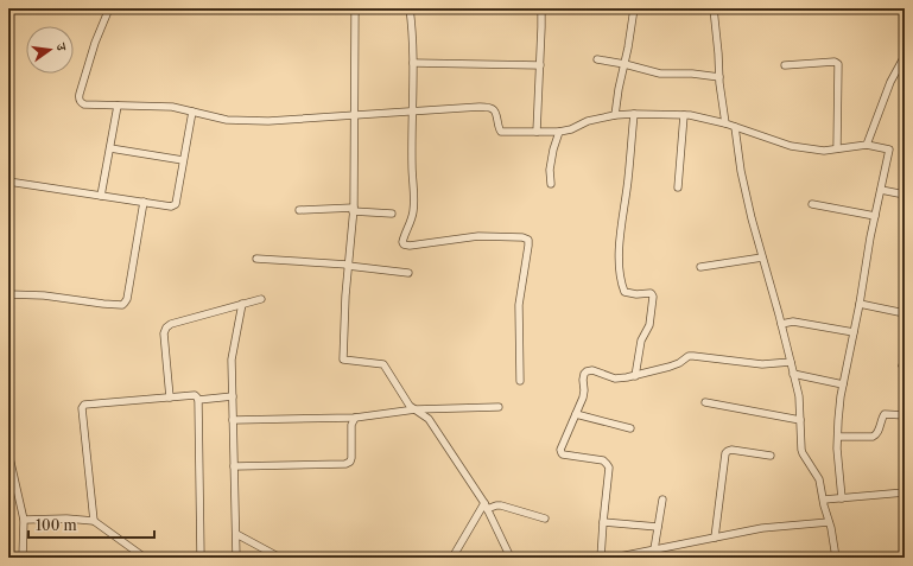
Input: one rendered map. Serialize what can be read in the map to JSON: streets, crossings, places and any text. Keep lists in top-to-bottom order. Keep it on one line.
{"scale_bar":"100 m","north":"right"}
